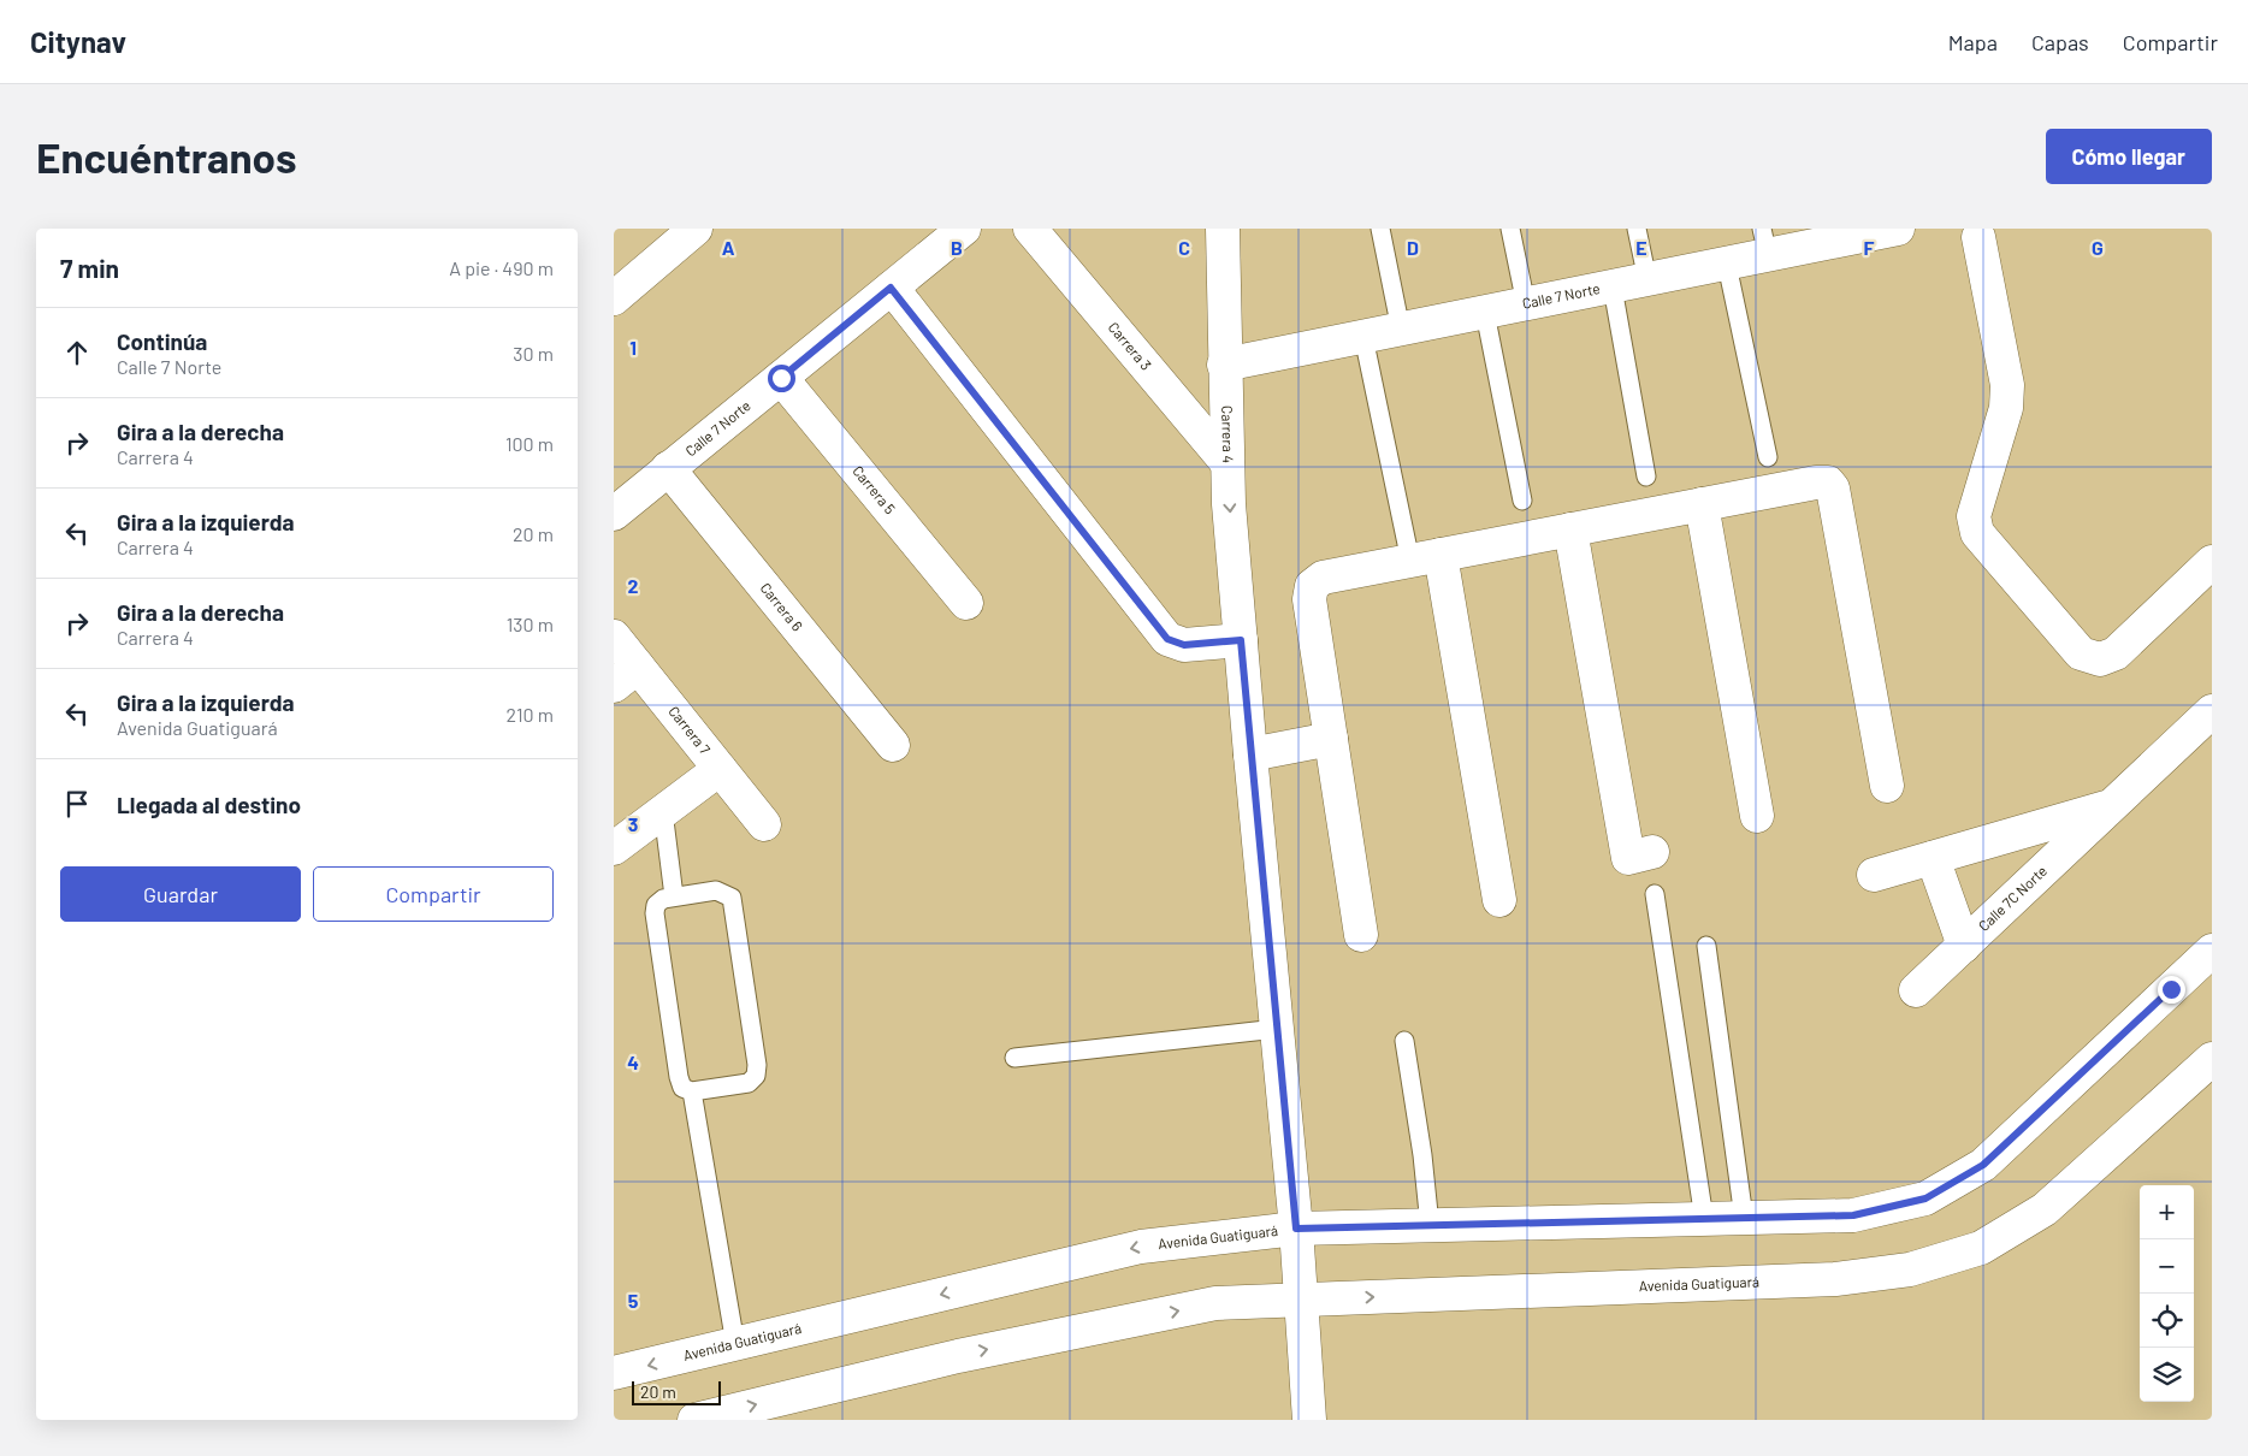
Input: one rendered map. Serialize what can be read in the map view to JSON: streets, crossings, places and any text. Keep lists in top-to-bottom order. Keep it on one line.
{"streets":{"street":["Calle 7 Norte","Carrera 3","Carrera 4","Carrera 5","Carrera 6","Carrera 7","Calle 7C Norte","Avenida Guatiguará"]},"crossings":[["Calle 7 Norte","Carrera 4"],["Calle 7 Norte","Carrera 5"],["Calle 7 Norte","Carrera 6"],["Carrera 3","Carrera 4"],["Carrera 4","Avenida Guatiguará"]],"scale_bar":"20 m","page":{"header":"Citynav","nav":["Mapa","Capas","Compartir"],"buttons":["Cómo llegar",["Guardar","Compartir"]],"title":"Encuéntranos","heading":["7 min","A pie · 490 m"],"list":[["Continúa","Calle 7 Norte","30 m"],["Gira a la derecha","Carrera 4","100 m"],["Gira a la izquierda","Carrera 4","20 m"],["Gira a la derecha","Carrera 4","130 m"],["Gira a la izquierda","Avenida Guatiguará","210 m"],"Llegada al destino"],"map_buttons":["+","−"],"scale":"20 m"},"grid":{"columns":["A","B","C","D","E","F","G"],"rows":["1","2","3","4","5"]}}
